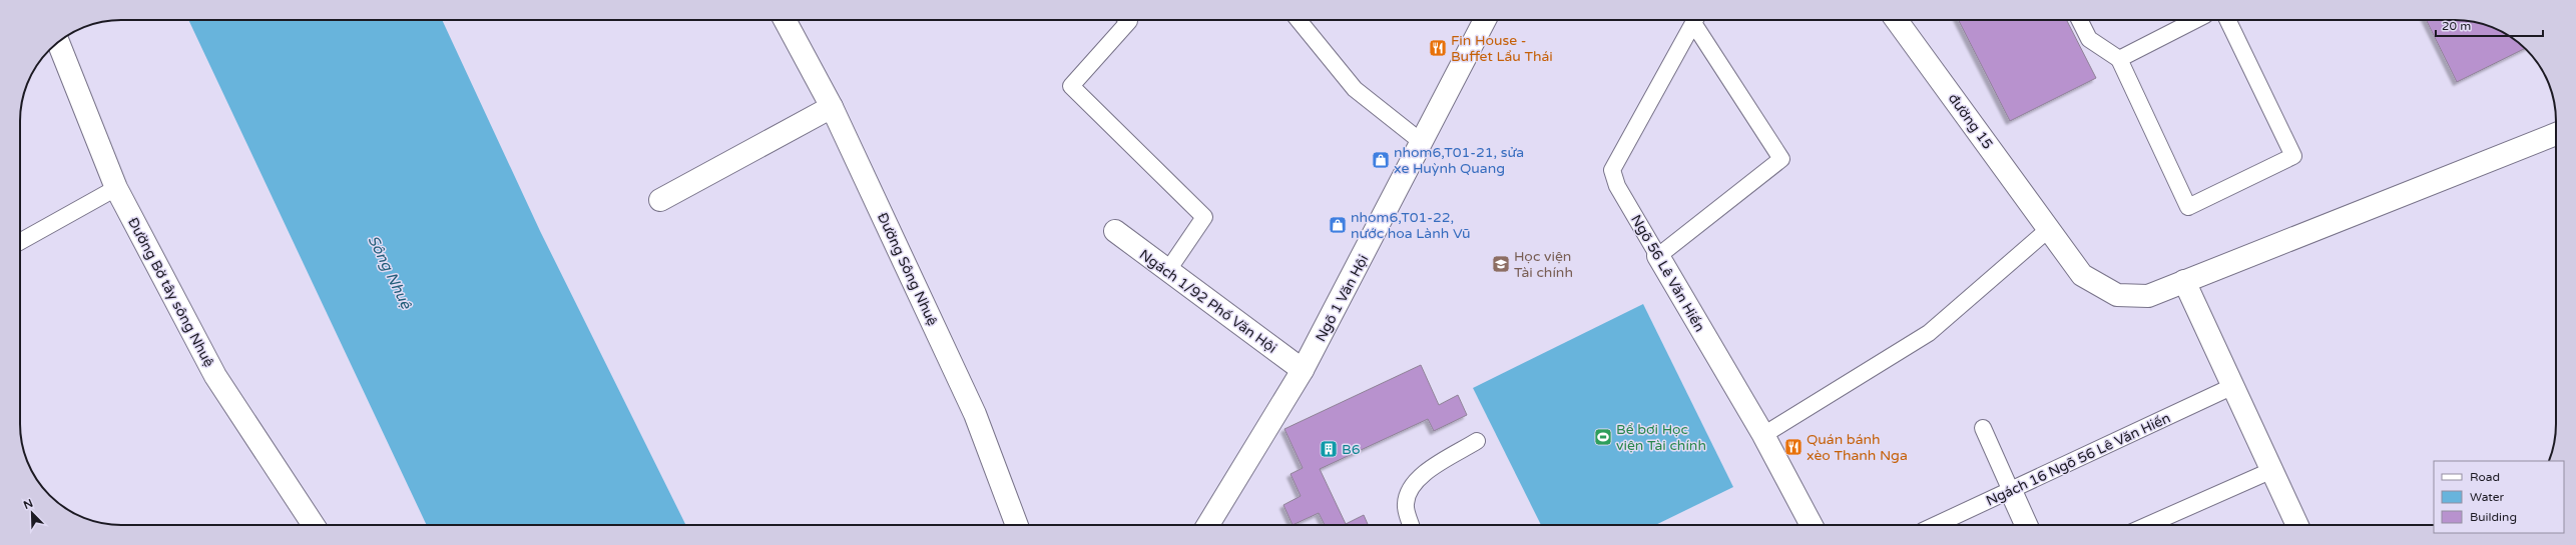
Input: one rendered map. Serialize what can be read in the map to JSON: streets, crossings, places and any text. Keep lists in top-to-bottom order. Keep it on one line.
{"streets":{"street":["đường 15","Đường Sông Nhuệ","Ngõ 56 Lê Văn Hiến","Đường Bờ tây sông Nhuệ","Ngõ 1 Văn Hội","Ngách 1/92 Phố Văn Hội"],"lane":["Ngách 16 Ngõ 56 Lê Văn Hiến"]},"crossings":[["Ngõ 1 Văn Hội","Ngách 1/92 Phố Văn Hội"]],"water":["Sông Nhuệ"],"places":{"restaurant":["Fin House - Buffet Lẩu Thái","Quán bánh xèo Thanh Nga"],"shop":["nhom6,T01-21, sửa xe Huỳnh Quang","nhom6,T01-22, nước hoa Lành Vũ"],"school or university":["Học viện Tài chính"],"sports":["Bể bơi Học viện Tài chính"],"building":["B6"]},"legend":["Road","Water","Building"],"scale_bar":"20 m","north":"top left"}
